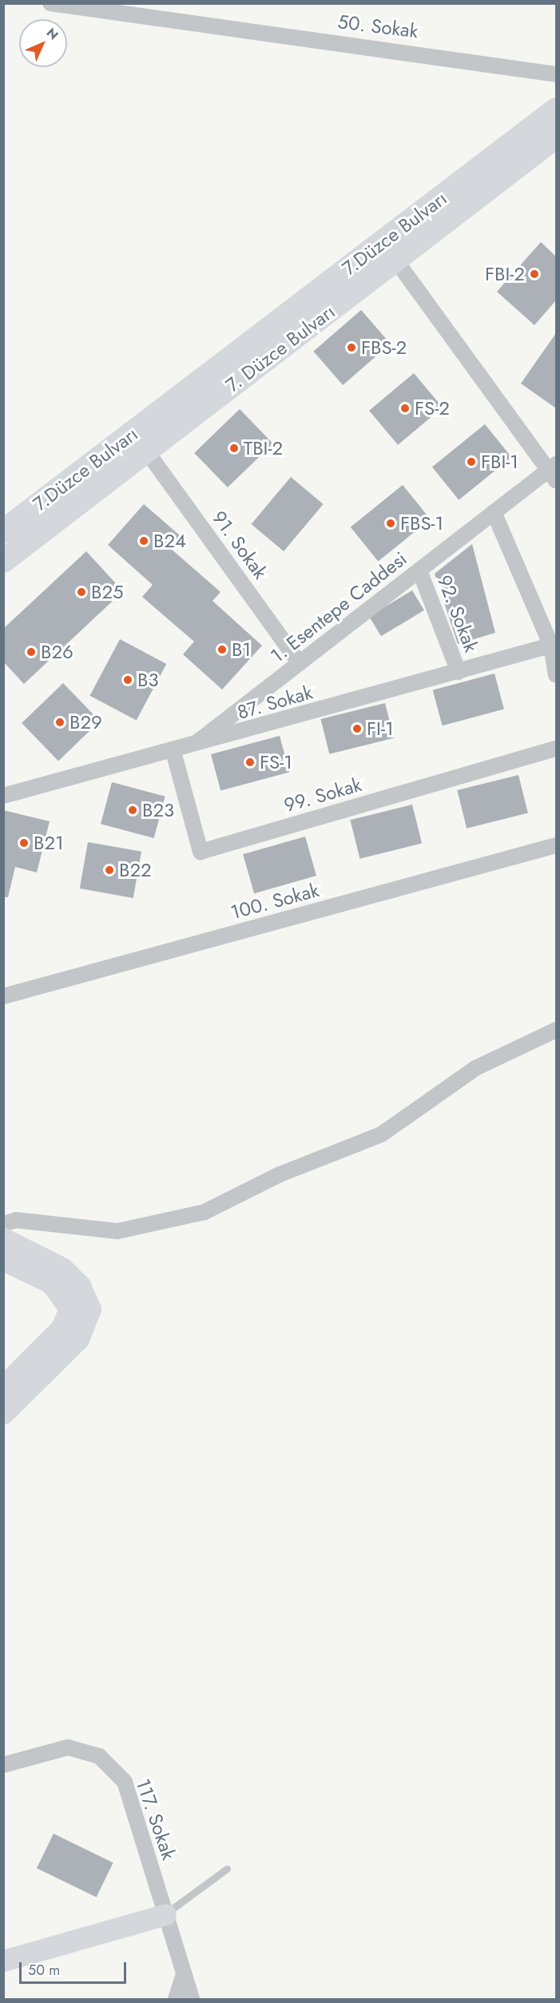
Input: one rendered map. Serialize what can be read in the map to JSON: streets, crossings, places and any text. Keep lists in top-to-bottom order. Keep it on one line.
{"streets":{"main road":["7.Düzce Bulvarı","7. Düzce Bulvarı"],"street":["50. Sokak","91. Sokak","1. Esentepe Caddesi","92. Sokak","87. Sokak","99. Sokak","100. Sokak","117. Sokak"]},"crossings":[["7. Düzce Bulvarı","91. Sokak"],["91. Sokak","1. Esentepe Caddesi"],["1. Esentepe Caddesi","92. Sokak"],["1. Esentepe Caddesi","87. Sokak"],["92. Sokak","87. Sokak"],["87. Sokak","99. Sokak"]],"places":["FBI-2","FBS-2","FS-2","TBI-2","FBI-1","FBS-1","B24","B25","B1","B26","B3","B29","FI-1","FS-1","B23","B21","B22"],"scale_bar":"50 m","north":"top right"}
